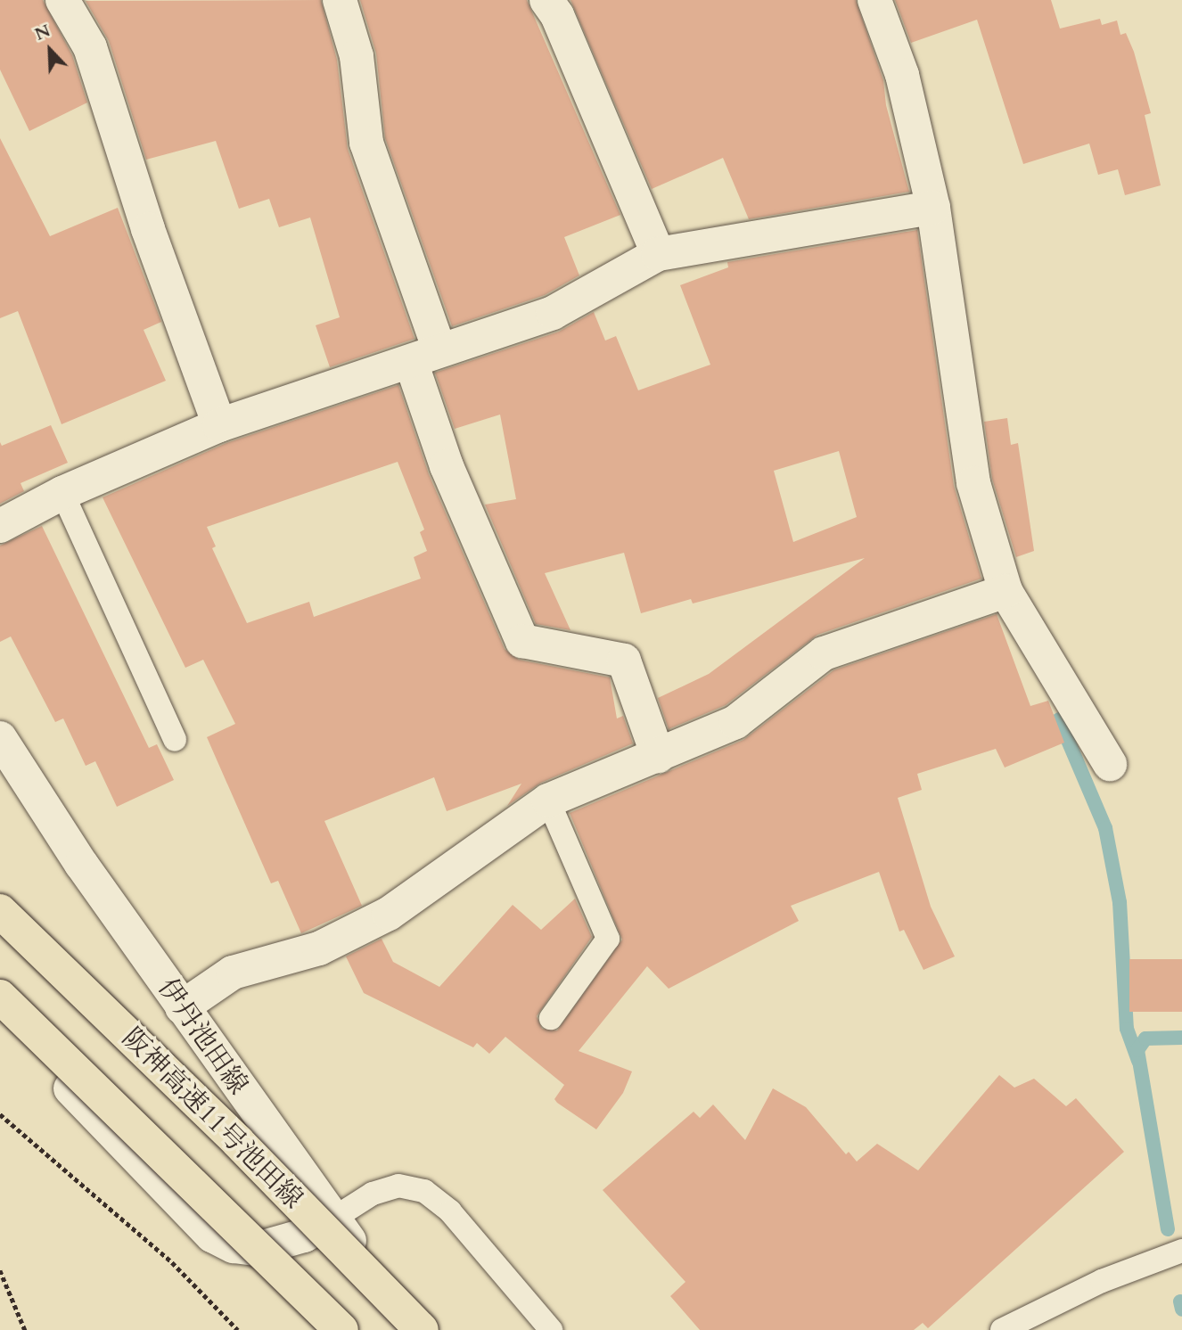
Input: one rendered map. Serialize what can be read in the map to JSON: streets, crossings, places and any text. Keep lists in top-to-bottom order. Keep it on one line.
{"streets":{"highway":["阪神高速11号池田線"],"street":["伊丹池田線"]},"north":"top left"}
